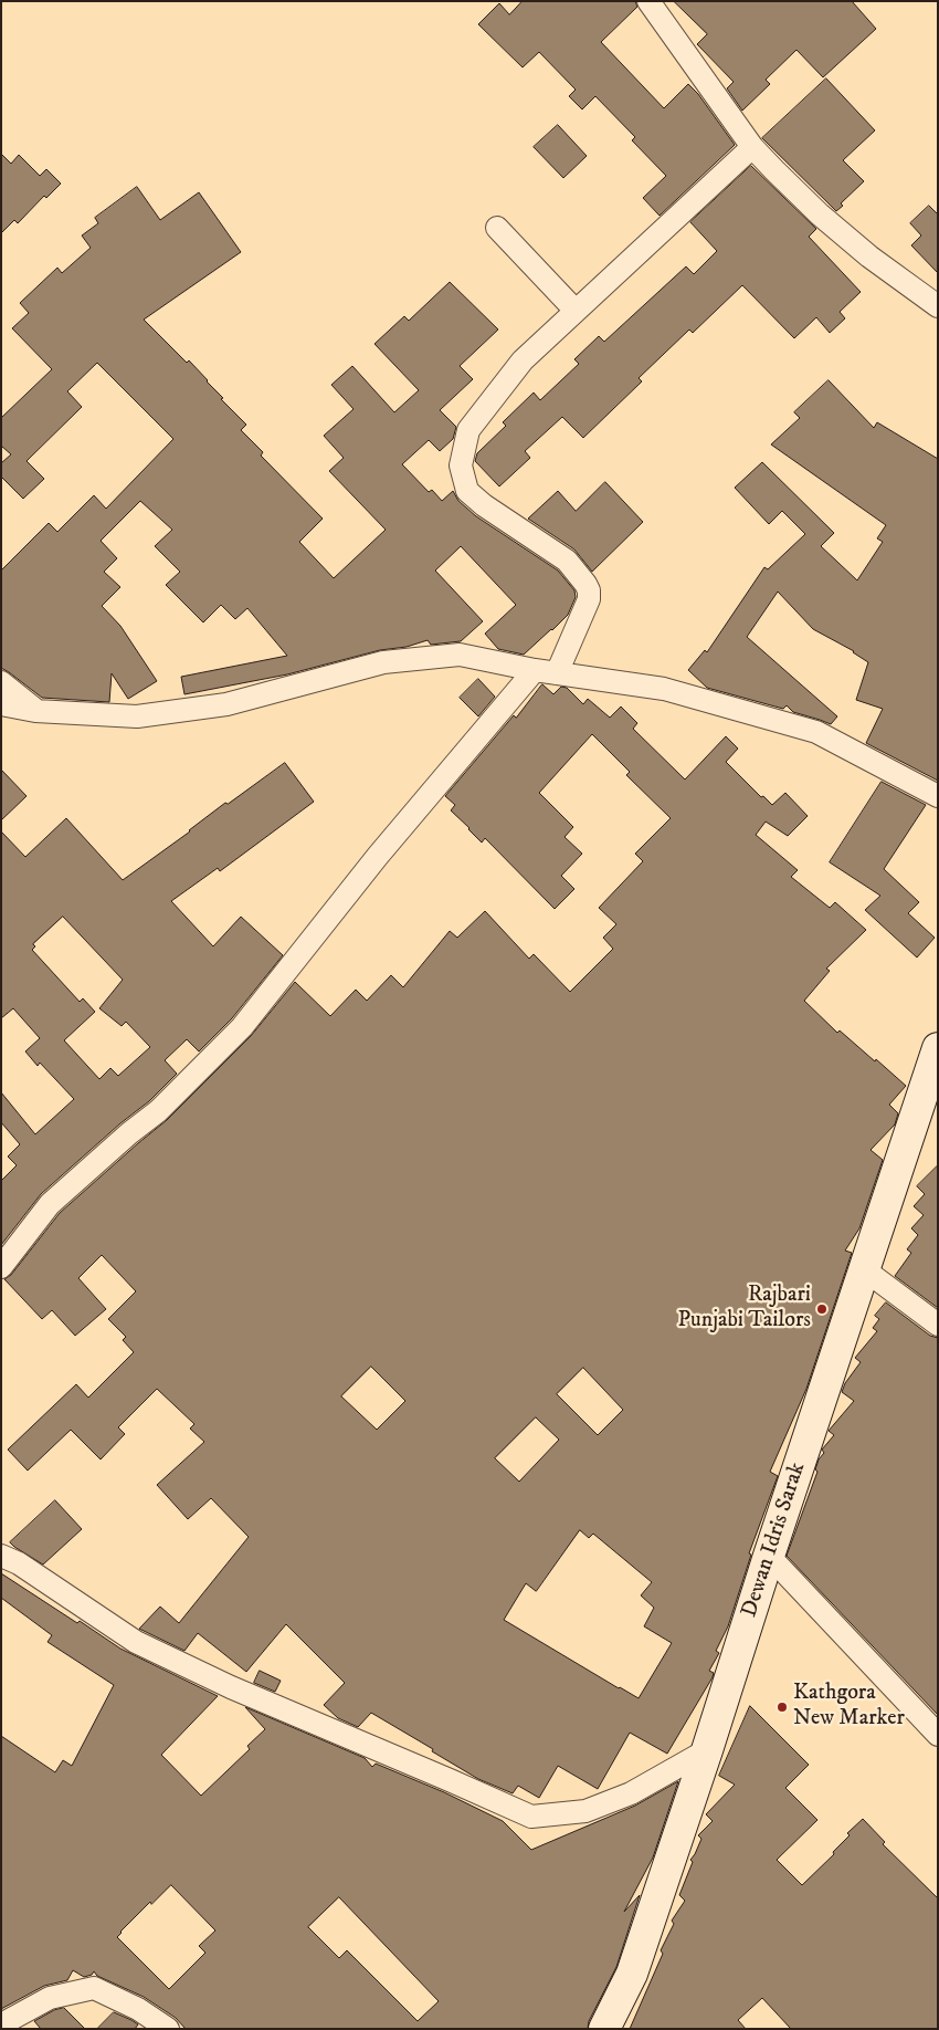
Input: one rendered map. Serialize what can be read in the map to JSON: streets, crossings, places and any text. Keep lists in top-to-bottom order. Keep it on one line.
{"streets":{"main road":["Dewan Idris Sarak"]},"places":["Rajbari Punjabi Tailors","Kathgora New Marker"]}
